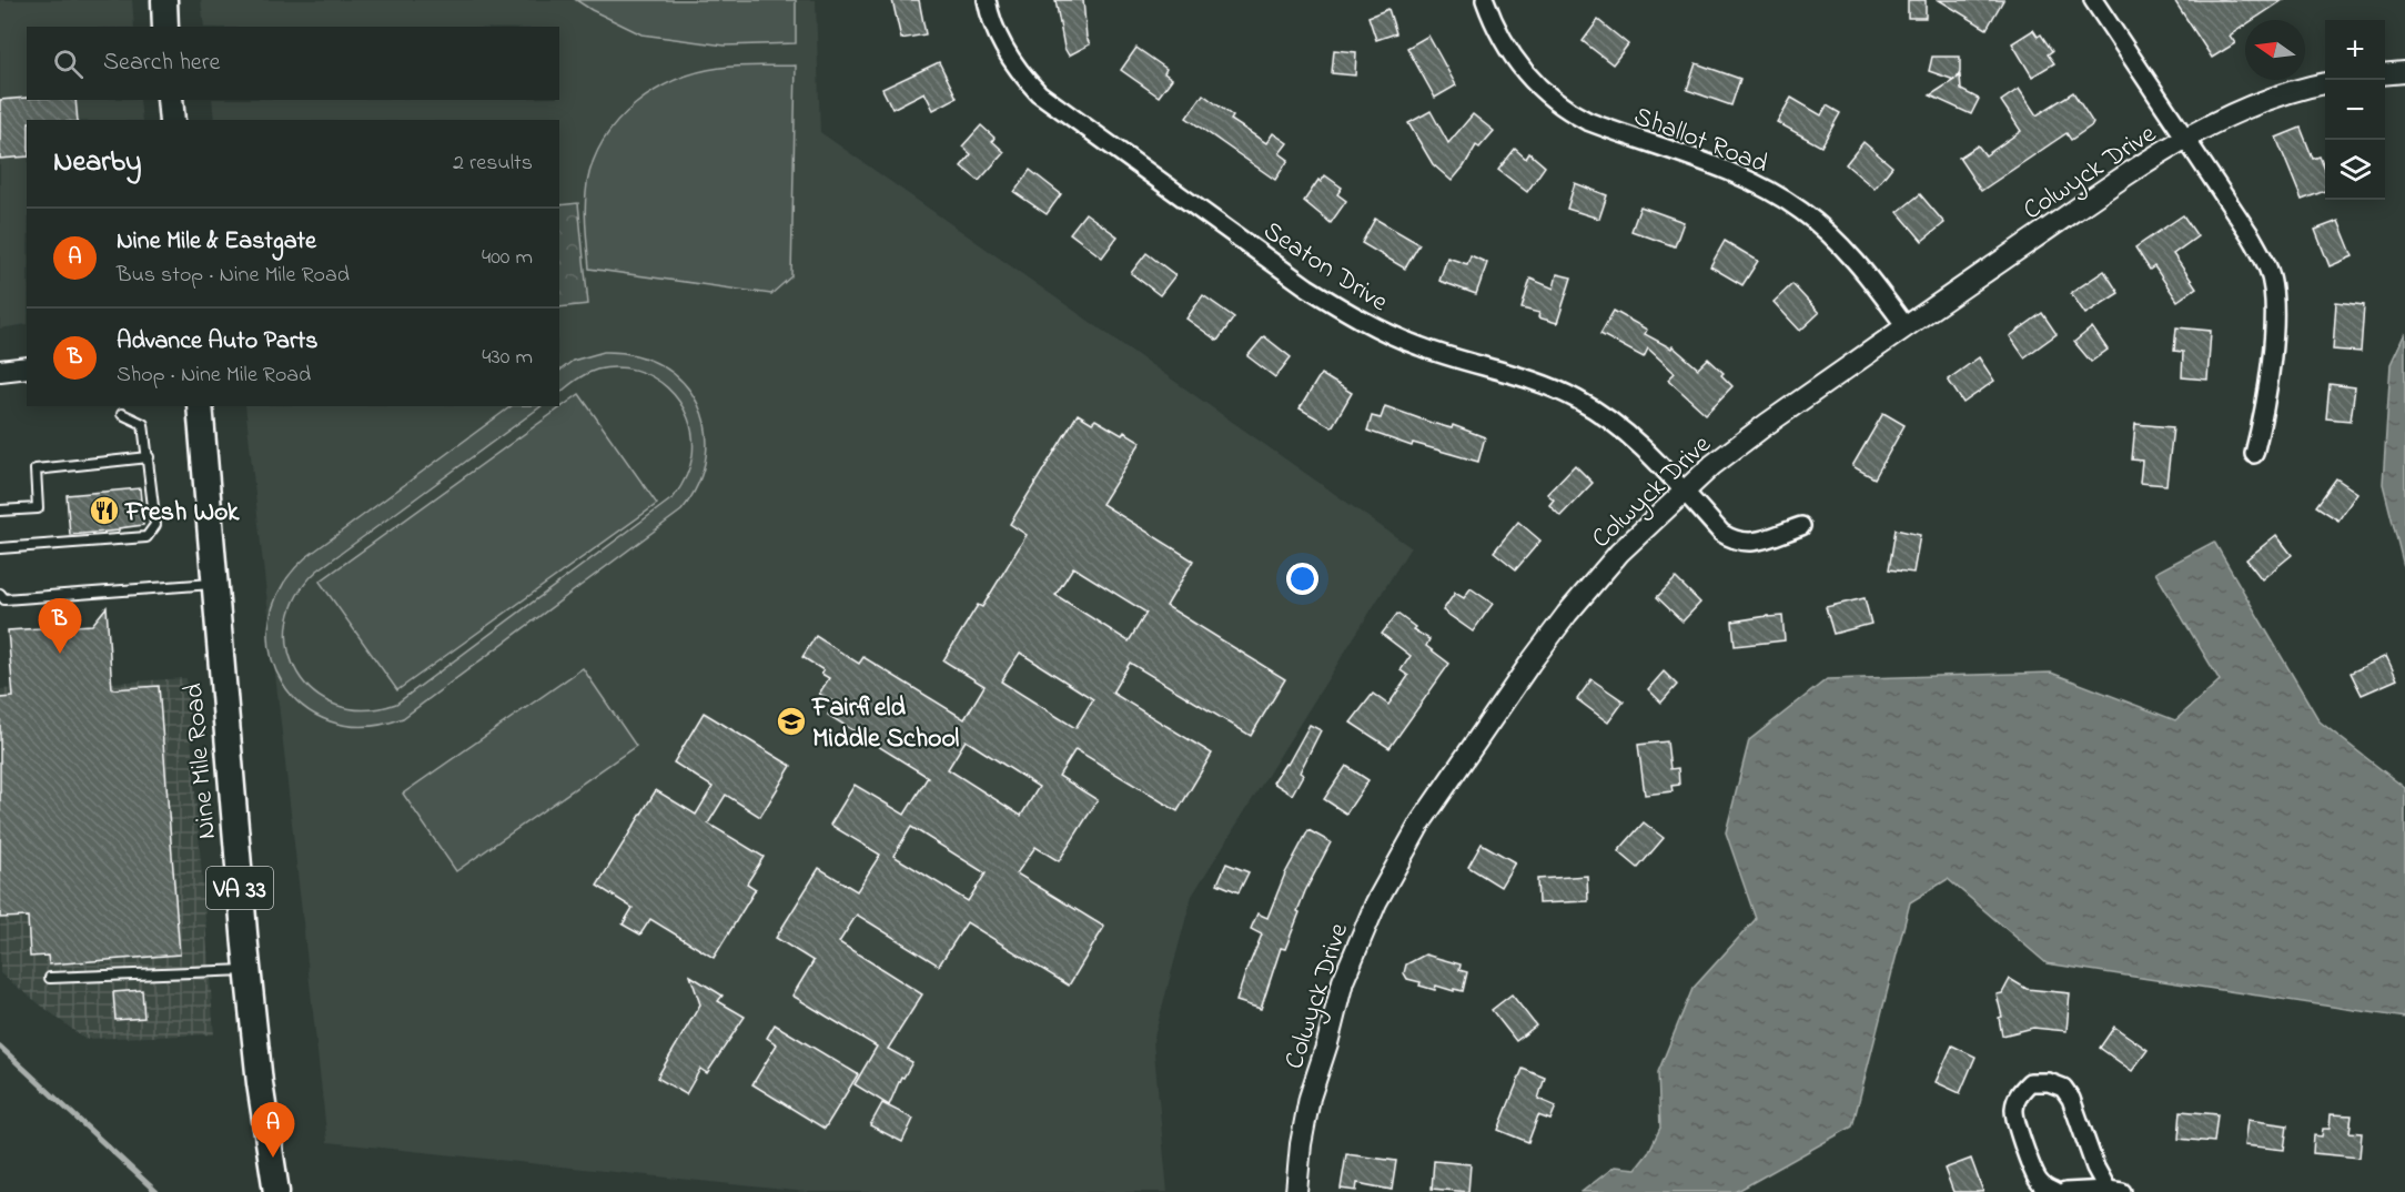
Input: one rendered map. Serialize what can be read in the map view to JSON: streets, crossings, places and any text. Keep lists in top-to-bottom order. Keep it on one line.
{"streets":{"main road":["Nine Mile Road","VA 33"],"street":["Shallot Road","Colwyck Drive","Seaton Drive"]},"crossings":[["Shallot Road","Colwyck Drive"],["Colwyck Drive","Seaton Drive"]],"places":{"restaurant":["Fresh Wok"],"school or university":["Fairfield Middle School"]},"north":"left","page":{"map_buttons":["+","−"],"search":"Search here","heading":["Nearby","2 results"],"list":[{"mark":"A","name":"Nine Mile & Eastgate","note":"Bus stop · Nine Mile Road","value":"400 m"},{"mark":"B","name":"Advance Auto Parts","note":"Shop · Nine Mile Road","value":"430 m"}],"pins":["B","A"]}}
